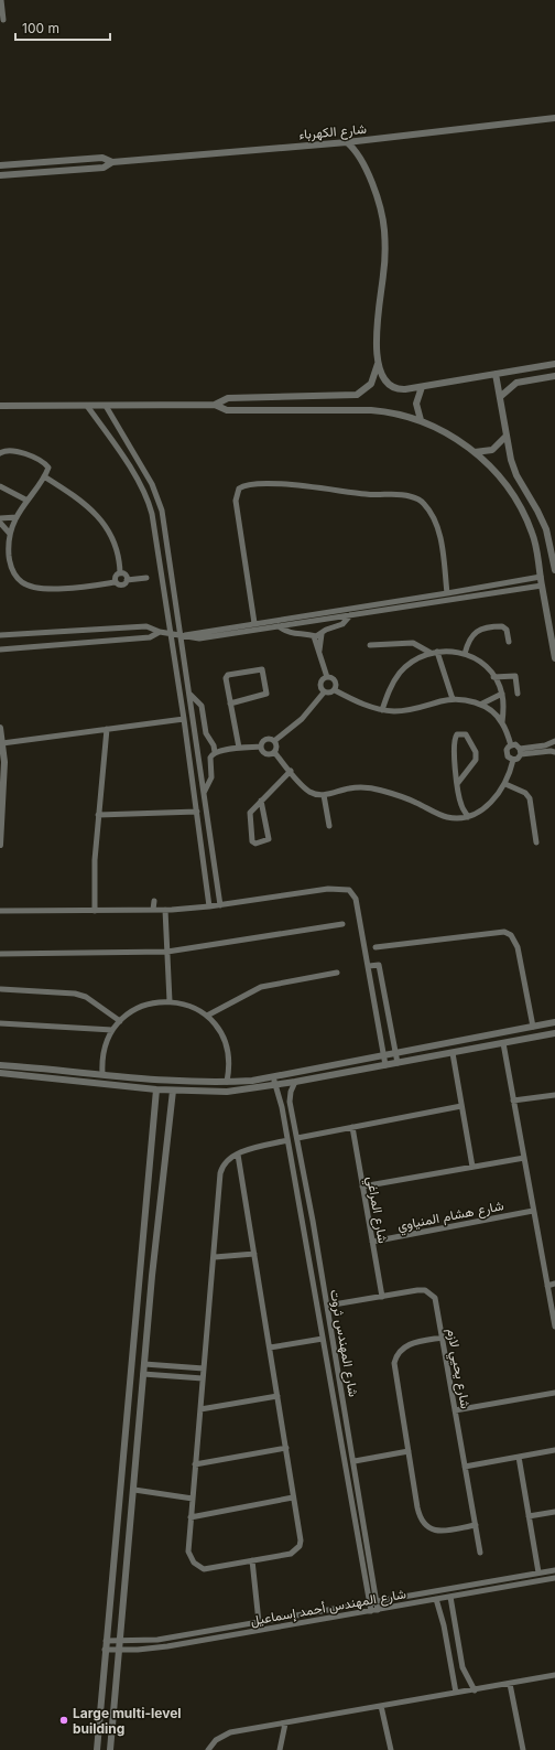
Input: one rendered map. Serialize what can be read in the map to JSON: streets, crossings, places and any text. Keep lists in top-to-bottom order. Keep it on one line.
{"streets":{"street":["شارع الكهرباء","شارع المراغي","شارع هشام المنياوي","شارع المهندس ثروت","شارع يحيي لازم","شارع المهندس أحمد إسماعيل"]},"crossings":[["شارع المراغي","شارع هشام المنياوي"],["شارع المراغي","شارع يحيي لازم"],["شارع المهندس ثروت","شارع يحيي لازم"],["شارع المهندس ثروت","شارع المهندس أحمد إسماعيل"]],"places":["Large multi-level building"],"scale_bar":"100 m"}
